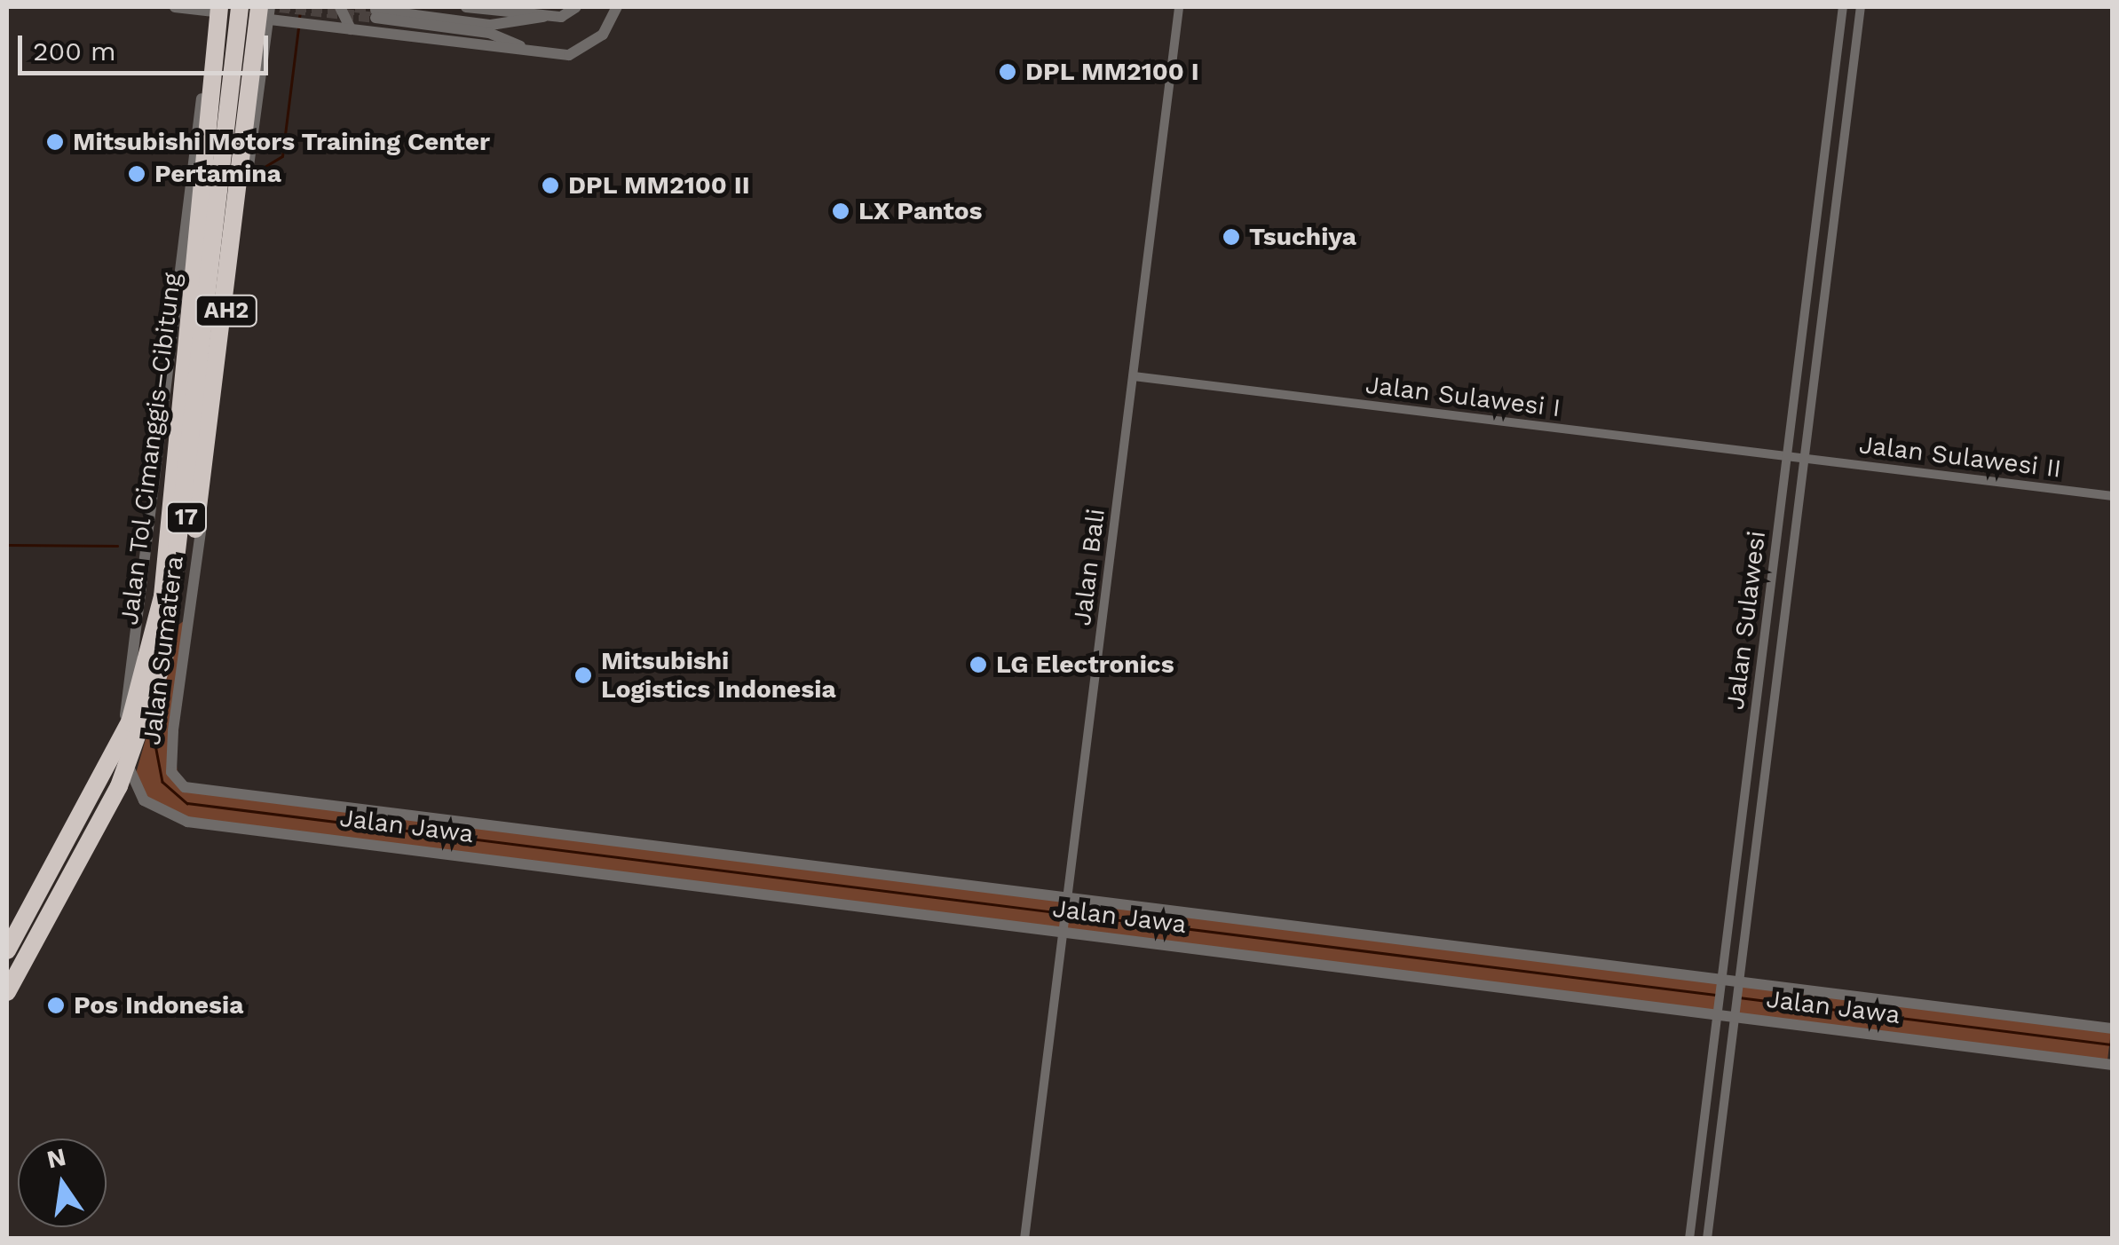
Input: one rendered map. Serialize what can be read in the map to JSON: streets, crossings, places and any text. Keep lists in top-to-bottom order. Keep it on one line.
{"streets":{"highway":["AH2","Jalan Tol Cimanggis–Cibitung","17"],"street":["Jalan Sulawesi I","Jalan Sulawesi II","Jalan Bali","Jalan Sulawesi","Jalan Sumatera","Jalan Jawa"]},"crossings":[["AH2","Jalan Tol Cimanggis–Cibitung"],["AH2","Jalan Sumatera"],["Jalan Sulawesi I","Jalan Sulawesi II"],["Jalan Sulawesi I","Jalan Bali"],["Jalan Sulawesi I","Jalan Sulawesi"],["Jalan Tol Cimanggis–Cibitung","Jalan Sumatera"],["Jalan Sulawesi II","Jalan Sulawesi"],["Jalan Bali","Jalan Jawa"],["Jalan Sulawesi","Jalan Jawa"],["Jalan Sumatera","Jalan Jawa"]],"places":["DPL MM2100 I","Mitsubishi Motors Training Center","Pertamina","DPL MM2100 II","LX Pantos","Tsuchiya","LG Electronics","Mitsubishi Logistics Indonesia","Pos Indonesia"],"scale_bar":"200 m","north":"top"}
